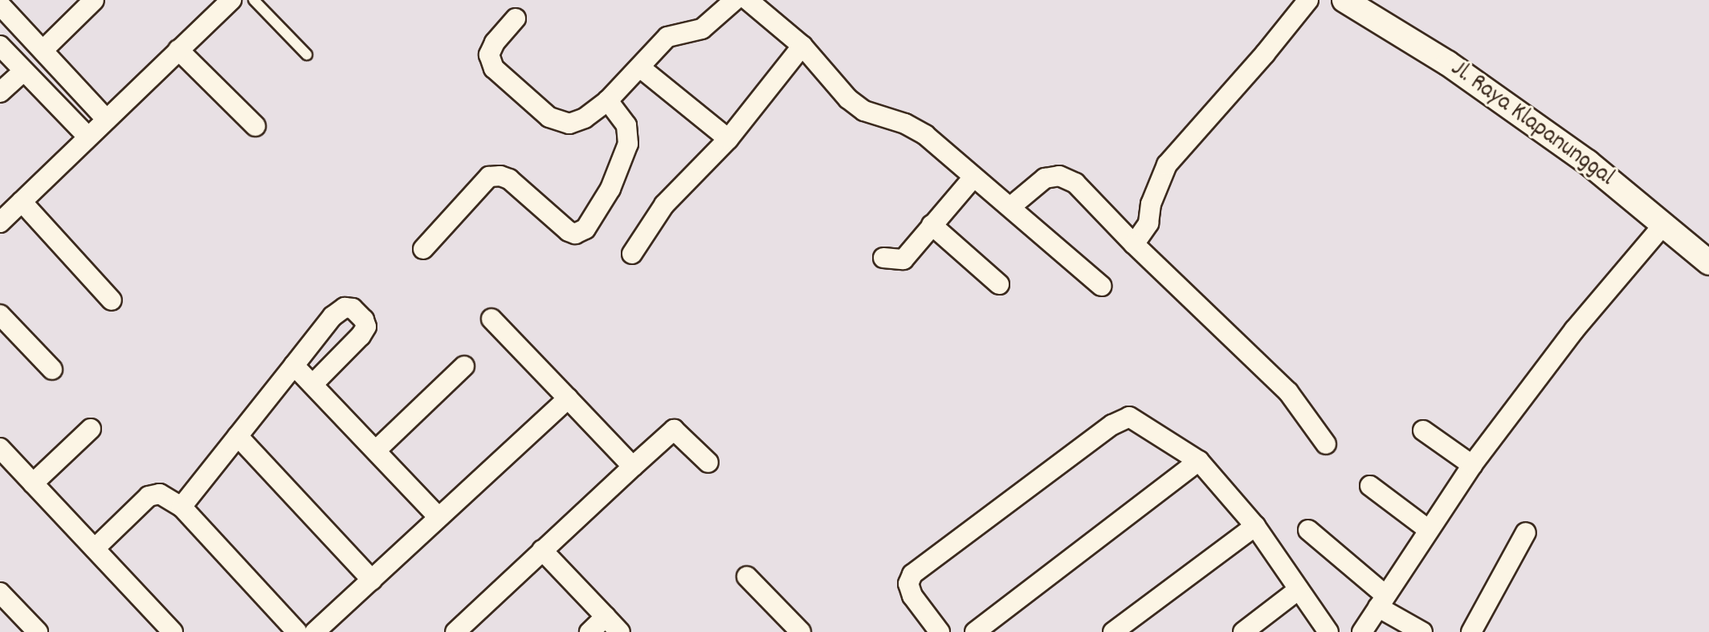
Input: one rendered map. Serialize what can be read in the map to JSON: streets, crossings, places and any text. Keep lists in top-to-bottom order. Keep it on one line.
{"streets":{"street":["Jl. Raya Klapanunggal"]}}
